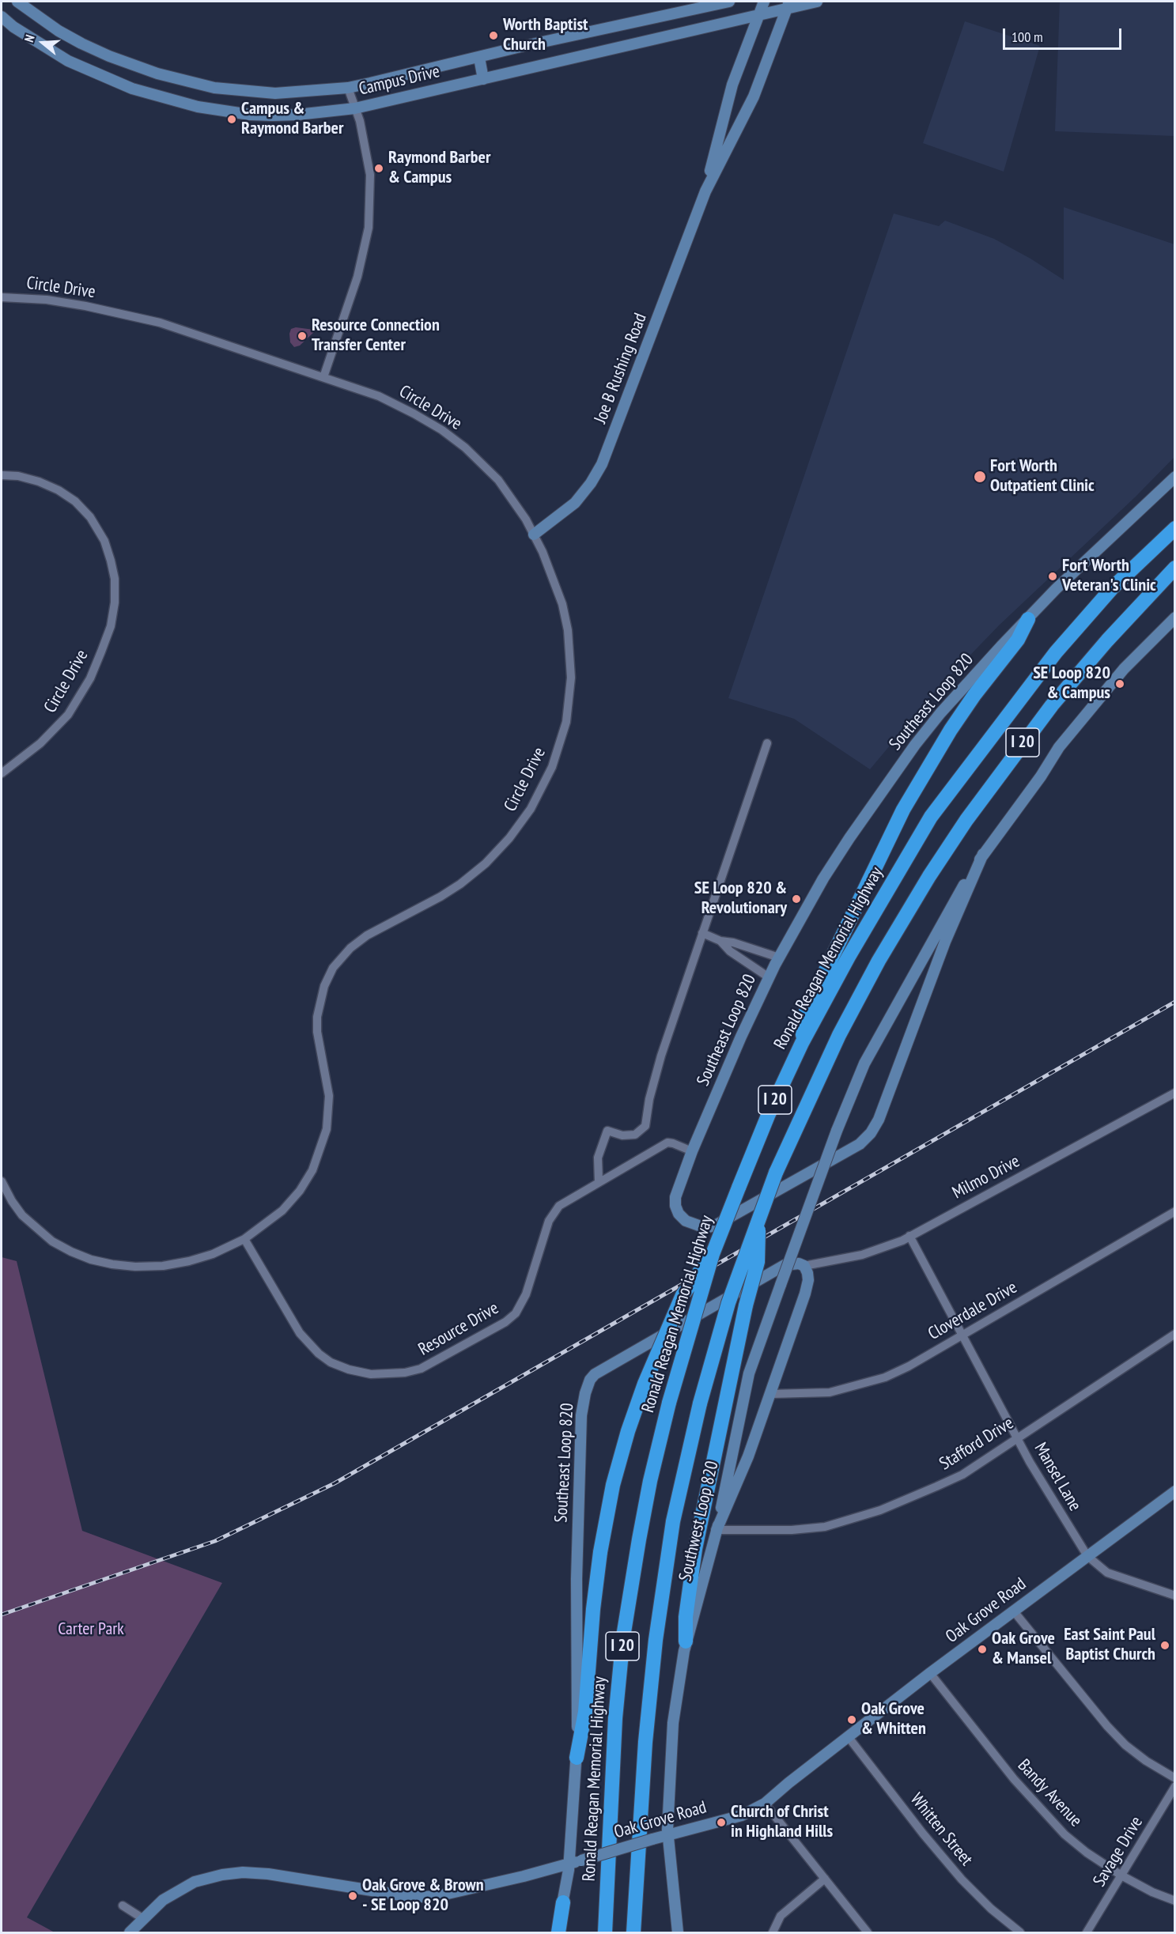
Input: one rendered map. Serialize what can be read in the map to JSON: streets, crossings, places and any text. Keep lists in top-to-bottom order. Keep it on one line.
{"streets":{"highway":["I 20","Ronald Reagan Memorial Highway"],"main road":["Campus Drive","Joe B Rushing Road","Southeast Loop 820","Southwest Loop 820","Oak Grove Road"],"street":["Circle Drive","Milmo Drive","Cloverdale Drive","Resource Drive","Stafford Drive","Mansel Lane","Bandy Avenue","Whitten Street","Savage Drive"]},"crossings":[["Campus Drive","Joe B Rushing Road"],["Circle Drive","Joe B Rushing Road"],["Circle Drive","Resource Drive"],["Southeast Loop 820","Milmo Drive"],["Southeast Loop 820","Resource Drive"],["Southeast Loop 820","Southwest Loop 820"],["Southeast Loop 820","Oak Grove Road"],["Milmo Drive","Mansel Lane"],["Cloverdale Drive","Mansel Lane"],["Stafford Drive","Mansel Lane"],["Stafford Drive","Southwest Loop 820"],["Mansel Lane","Oak Grove Road"],["Southwest Loop 820","Oak Grove Road"],["Oak Grove Road","Bandy Avenue"],["Oak Grove Road","Whitten Street"],["Bandy Avenue","Savage Drive"]],"parks":["Carter Park"],"places":["Worth Baptist Church","Campus & Raymond Barber","Raymond Barber & Campus","Resource Connection Transfer Center","Fort Worth Outpatient Clinic","Fort Worth Veteran's Clinic","SE Loop 820 & Campus","SE Loop 820 & Revolutionary","East Saint Paul Baptist Church","Oak Grove & Mansel","Oak Grove & Whitten","Church of Christ in Highland Hills","Oak Grove & Brown - SE Loop 820"],"scale_bar":"100 m","north":"left"}
